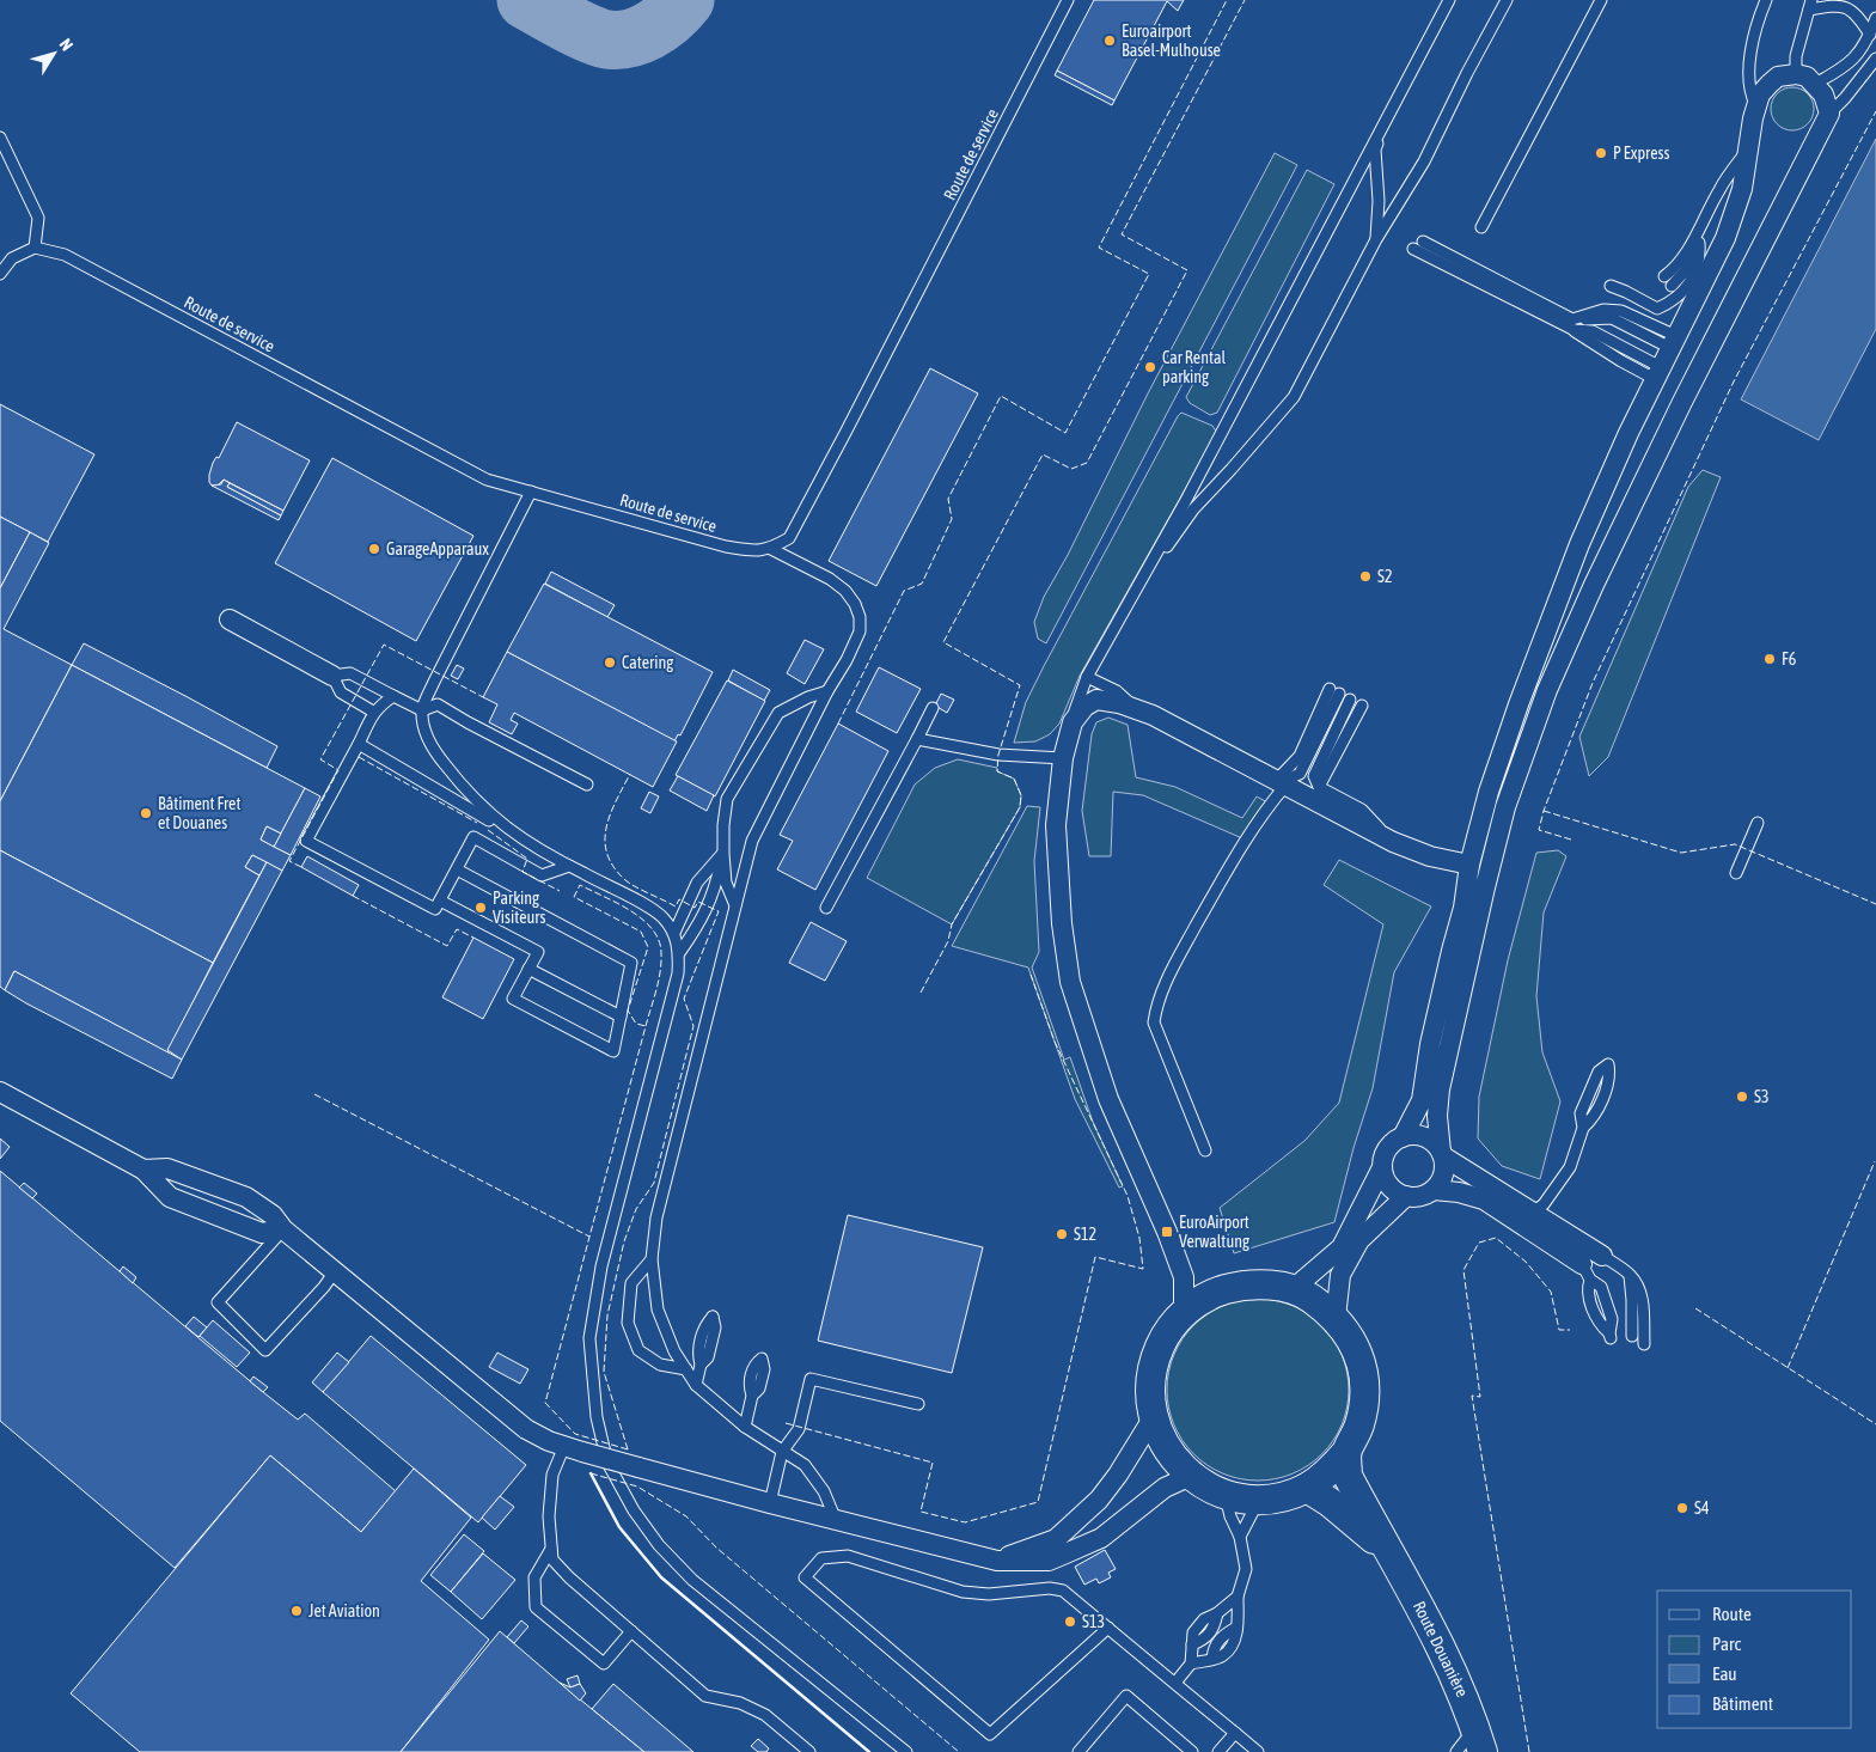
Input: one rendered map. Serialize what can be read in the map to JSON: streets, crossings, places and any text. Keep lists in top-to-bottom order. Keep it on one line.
{"streets":{"main road":["Route Douanière"],"lane":["Route de service"]},"places":{"other":["Euroairport Basel-Mulhouse","P Express","Car Rental parking","GarageApparaux","S2","F6","Catering","Bâtiment Fret et Douanes","Parking Visiteurs","S3","S12","S4","Jet Aviation","S13"],"transit":["EuroAirport Verwaltung"]},"legend":["Route","Parc","Eau","Bâtiment"],"north":"top right"}
